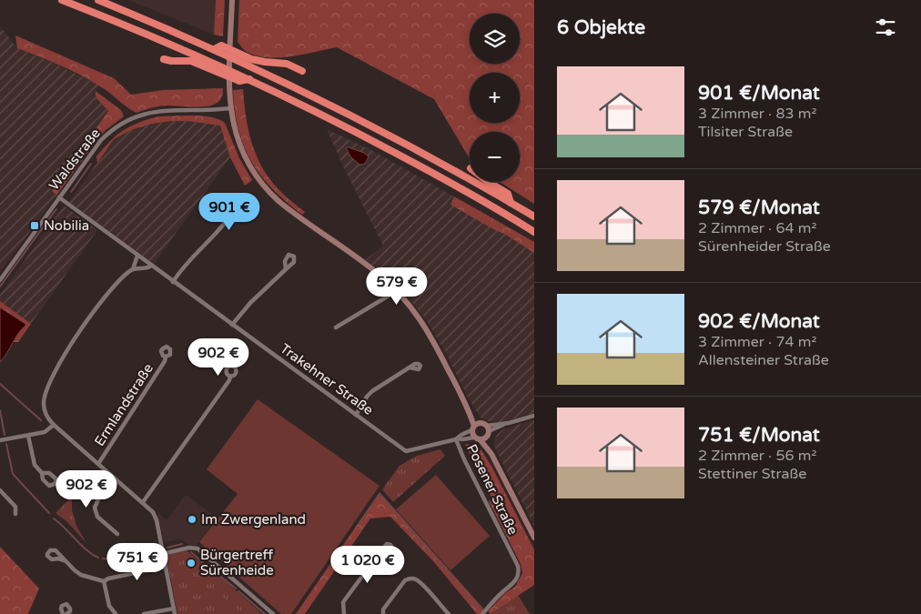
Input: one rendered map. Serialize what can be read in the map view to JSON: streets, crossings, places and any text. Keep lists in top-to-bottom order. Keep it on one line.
{"streets":{"street":["Waldstraße","Trakehner Straße","Ermlandstraße","Posener Straße"]},"crossings":[["Waldstraße","Trakehner Straße"],["Trakehner Straße","Posener Straße"]],"places":{"transit":["Nobilia"],"other":["Im Zwergenland","Bürgertreff Sürenheide"]},"page":{"heading":"6 Objekte","map_buttons":["+","−"],"list":[{"name":"901 €/Monat","note":"3 Zimmer · 83 m² · Tilsiter Straße"},{"name":"579 €/Monat","note":"2 Zimmer · 64 m² · Sürenheider Straße"},{"name":"902 €/Monat","note":"3 Zimmer · 74 m² · Allensteiner Straße"},{"name":"751 €/Monat","note":"2 Zimmer · 56 m² · Stettiner Straße"}],"price":["901 €","579 €","902 €","902 €","751 €","1 020 €"]}}
